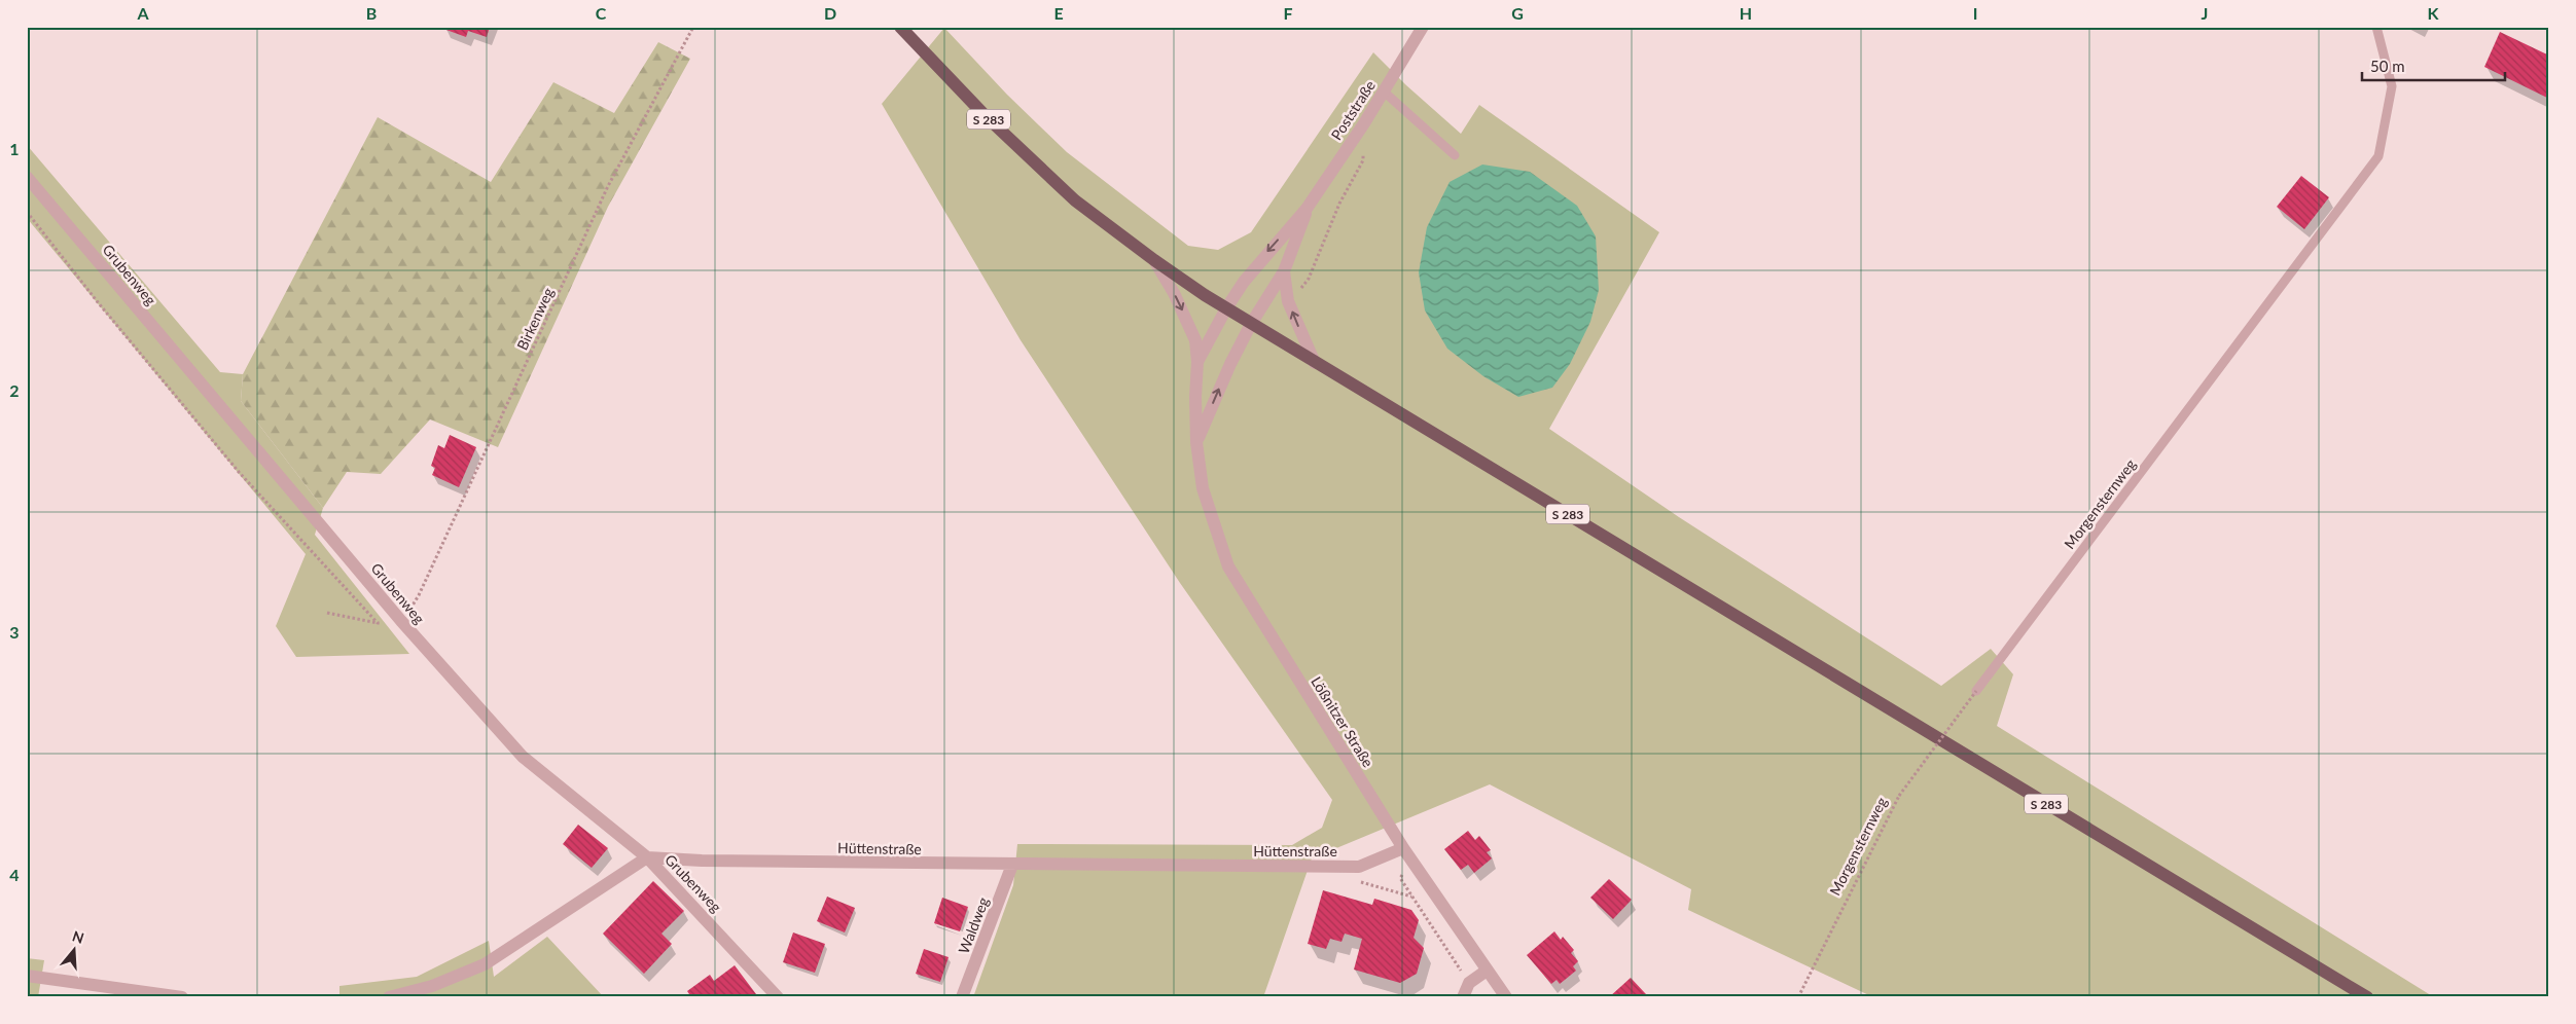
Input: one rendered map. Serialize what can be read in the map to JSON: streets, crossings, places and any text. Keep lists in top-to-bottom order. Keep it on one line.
{"streets":{"main road":["S 283"],"street":["Poststraße","Grubenweg","Lößnitzer Straße","Hüttenstraße","Waldweg"],"lane":["Morgensternweg"],"path":["Birkenweg"]},"crossings":[["Poststraße","S 283"],["Poststraße","Lößnitzer Straße"],["S 283","Lößnitzer Straße"],["Grubenweg","Birkenweg"],["Grubenweg","Hüttenstraße"],["Lößnitzer Straße","Hüttenstraße"],["Hüttenstraße","Waldweg"]],"scale_bar":"50 m","north":"top","grid":{"columns":["A","B","C","D","E","F","G","H","I","J","K"],"rows":["1","2","3","4"]}}
